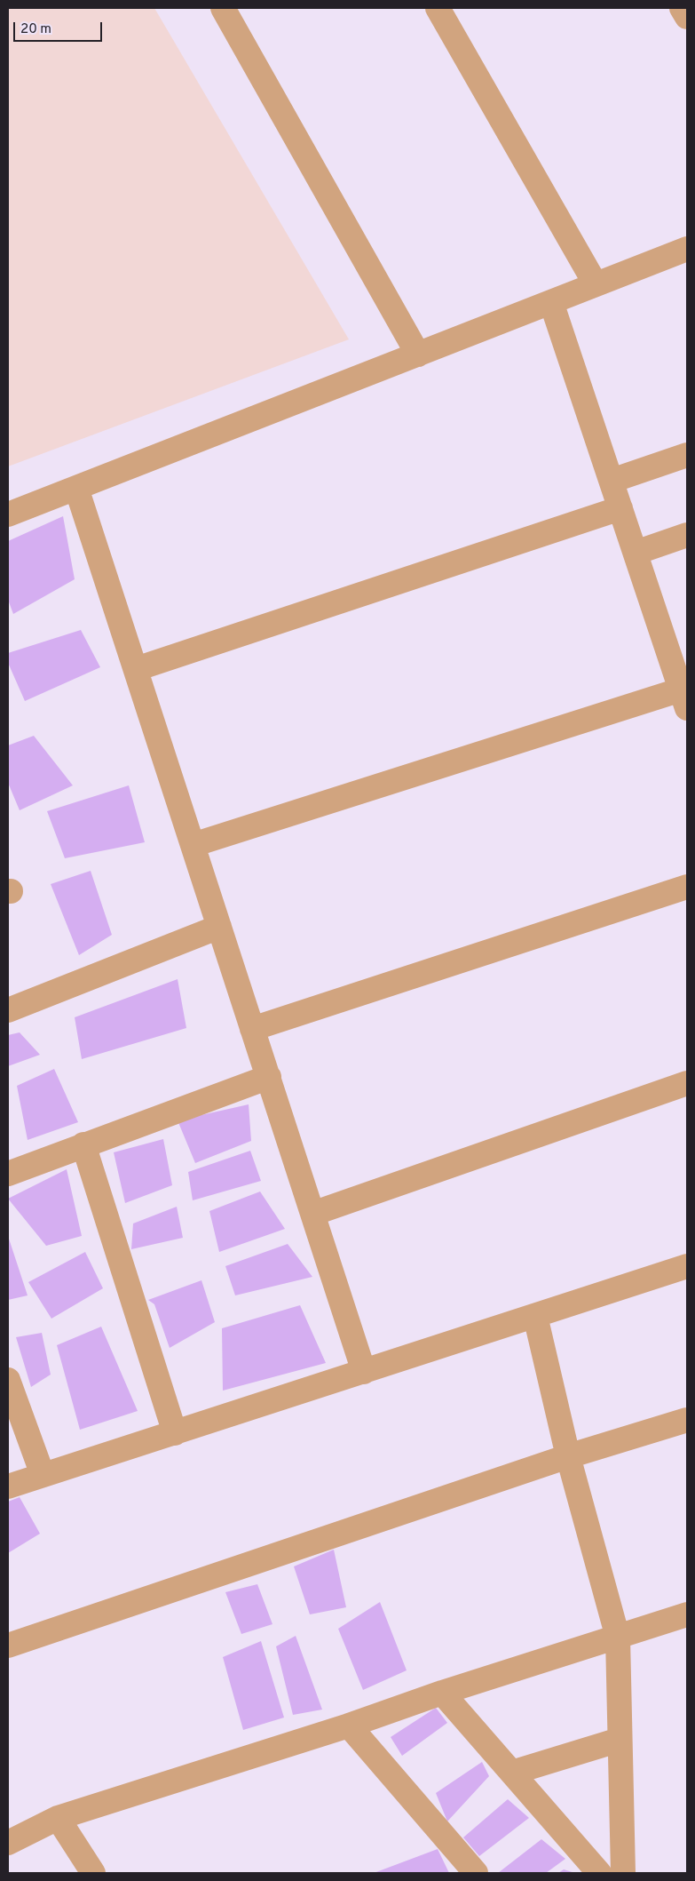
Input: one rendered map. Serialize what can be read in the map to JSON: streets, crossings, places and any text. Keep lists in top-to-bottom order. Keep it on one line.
{"scale_bar":"20 m"}
